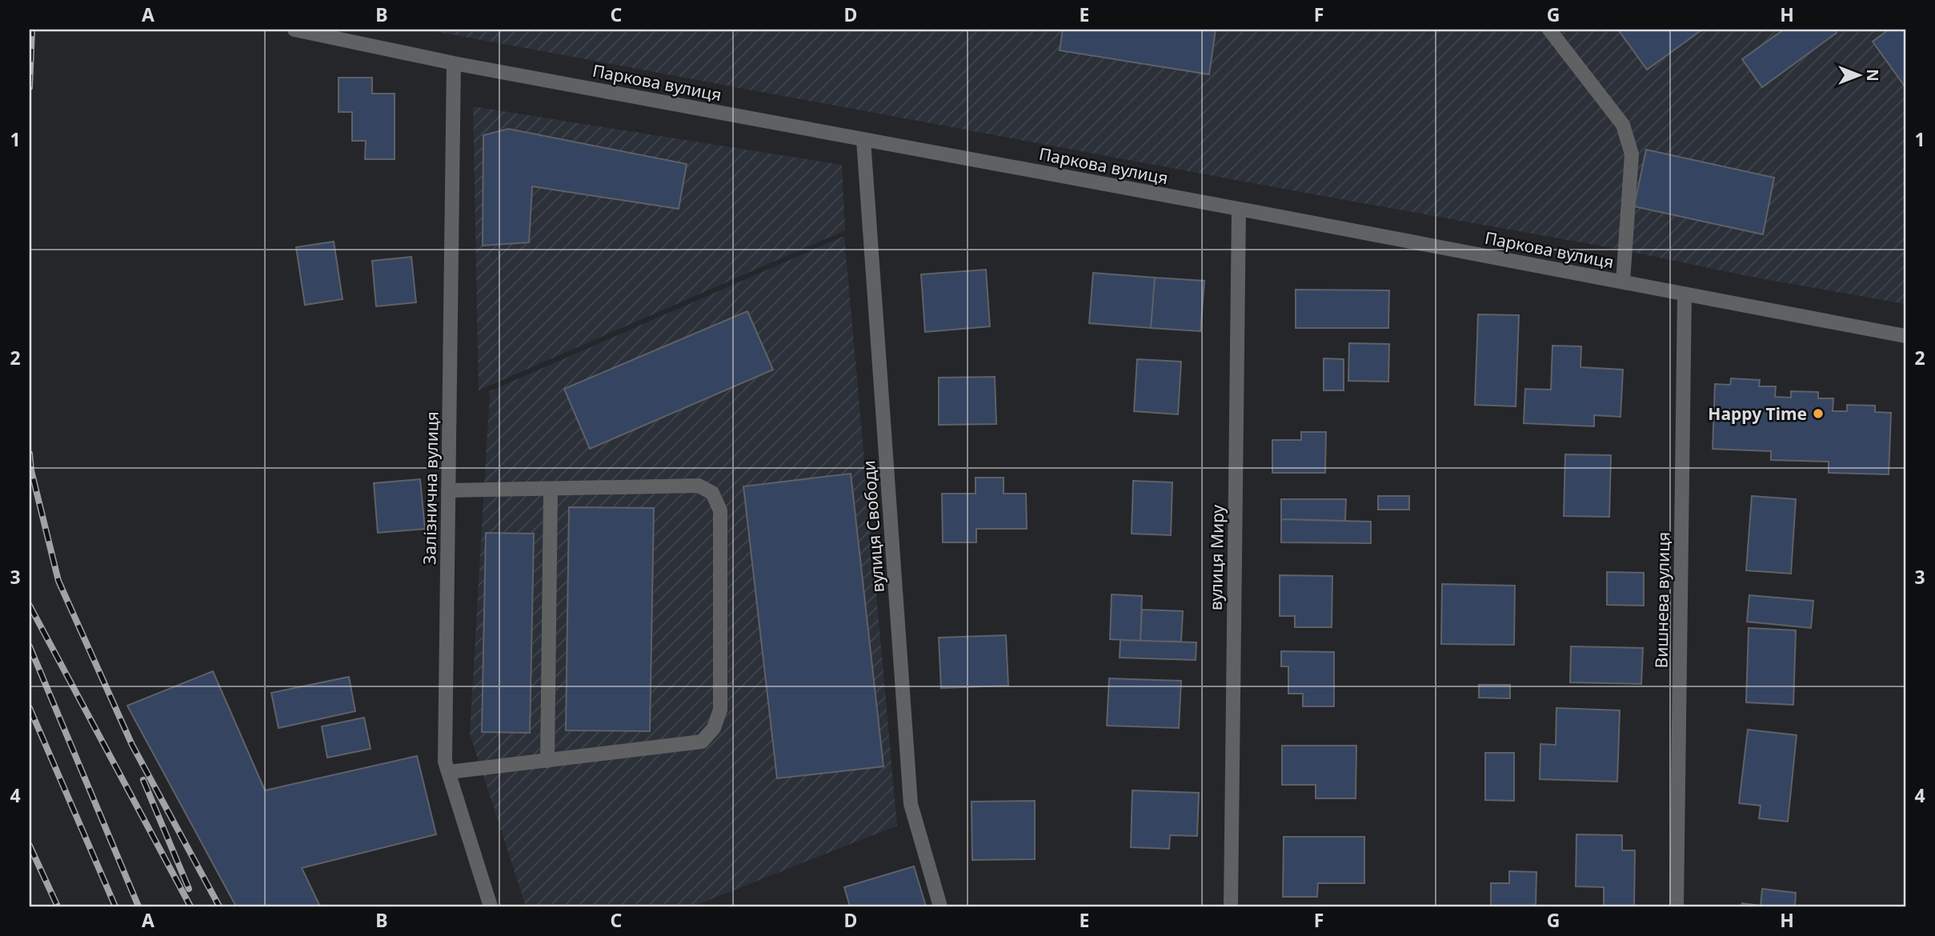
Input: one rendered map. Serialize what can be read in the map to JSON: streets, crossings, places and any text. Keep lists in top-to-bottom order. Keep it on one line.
{"streets":{"street":["Паркова вулиця","Залізнична вулиця","вулиця Свободи","вулиця Миру","Вишнева вулиця"]},"crossings":[["Паркова вулиця","Залізнична вулиця"],["Паркова вулиця","вулиця Свободи"],["Паркова вулиця","вулиця Миру"],["Паркова вулиця","Вишнева вулиця"]],"places":["Happy Time"],"north":"right","grid":{"columns":["A","B","C","D","E","F","G","H"],"rows":["1","2","3","4"]}}
